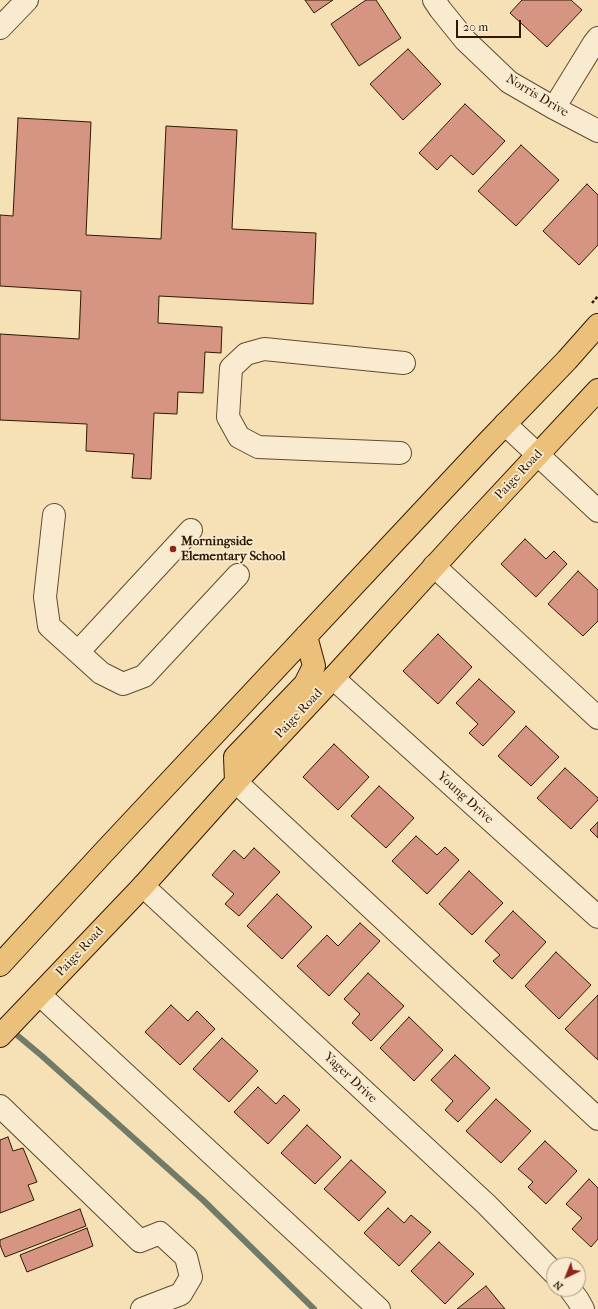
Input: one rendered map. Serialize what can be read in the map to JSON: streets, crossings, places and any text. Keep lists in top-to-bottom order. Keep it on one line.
{"streets":{"main road":["Paige Road"],"street":["Norris Drive","Young Drive","Yager Drive"]},"crossings":[["Paige Road","Young Drive"],["Paige Road","Yager Drive"]],"places":["Morningside Elementary School"],"scale_bar":"20 m","north":"bottom left"}
